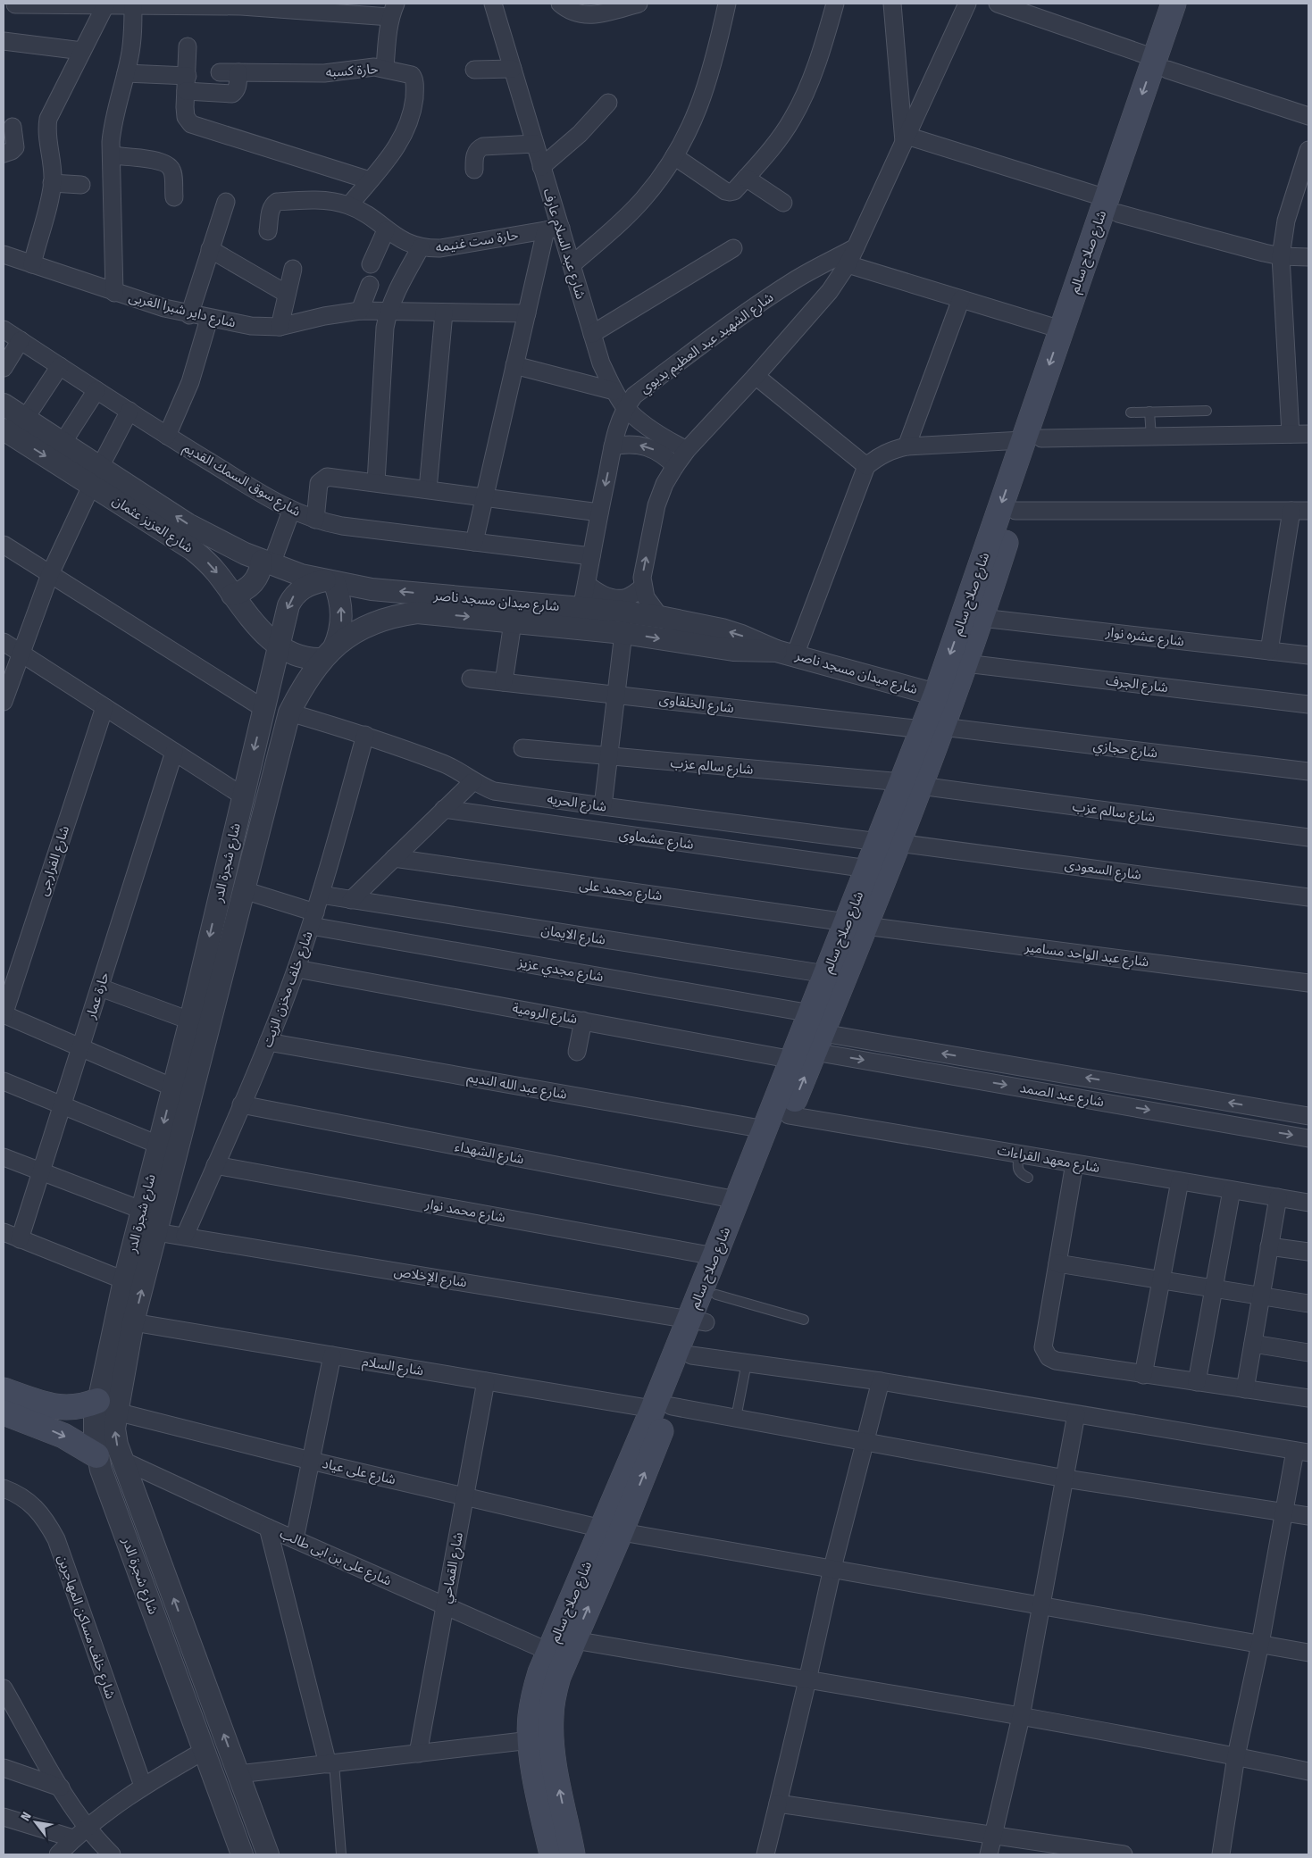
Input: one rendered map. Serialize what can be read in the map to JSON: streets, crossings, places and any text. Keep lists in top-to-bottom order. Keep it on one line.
{"streets":{"main road":["شارع صلاح سالم"],"street":["حارة كسبه","حارة ست غنيمه","شارع عبد السلام عارف","شارع داير شبرا الغربى","شارع الشهيد عبد العظيم بديوي","شارع سوق السمك القديم","شارع العزيز عثمان","شارع ميدان مسجد ناصر","شارع عشره نوار","شارع الجرف","شارع الخلفاوى","شارع حجازي","شارع سالم عزب","شارع الحريه","شارع عشماوى","شارع الفرارجى","شارع شجرة الدر","شارع السعودى","شارع محمد على","شارع الايمان","شارع عبد الواحد مسامير","شارع مجدي عزيز","شارع خلف مخزن الزيت","حارة عمار","شارع الرومية","شارع عبد الله النديم","شارع عبد الصمد","شارع الشهداء","شارع معهد القراءات","شارع محمد نوار","شارع الإخلاص","شارع السلام","شارع على عياد","شارع على بن ابى طالب","شارع القماحي","شارع خلف مساكن المهاجرين"]},"crossings":[["حارة كسبه","حارة ست غنيمه"],["حارة ست غنيمه","شارع عبد السلام عارف"],["شارع عبد السلام عارف","شارع الشهيد عبد العظيم بديوي"],["شارع صلاح سالم","شارع ميدان مسجد ناصر"],["شارع صلاح سالم","شارع عشره نوار"],["شارع صلاح سالم","شارع الجرف"],["شارع صلاح سالم","شارع الخلفاوى"],["شارع صلاح سالم","شارع حجازي"],["شارع صلاح سالم","شارع سالم عزب"],["شارع صلاح سالم","شارع الحريه"],["شارع صلاح سالم","شارع عشماوى"],["شارع صلاح سالم","شارع السعودى"],["شارع صلاح سالم","شارع محمد على"],["شارع صلاح سالم","شارع الايمان"],["شارع صلاح سالم","شارع عبد الواحد مسامير"],["شارع صلاح سالم","شارع مجدي عزيز"],["شارع صلاح سالم","شارع الرومية"],["شارع صلاح سالم","شارع عبد الله النديم"],["شارع صلاح سالم","شارع عبد الصمد"],["شارع صلاح سالم","شارع الشهداء"],["شارع صلاح سالم","شارع معهد القراءات"],["شارع صلاح سالم","شارع محمد نوار"],["شارع صلاح سالم","شارع الإخلاص"],["شارع صلاح سالم","شارع السلام"],["شارع صلاح سالم","شارع على عياد"],["شارع صلاح سالم","شارع على بن ابى طالب"],["شارع الشهيد عبد العظيم بديوي","شارع سوق السمك القديم"],["شارع الشهيد عبد العظيم بديوي","شارع ميدان مسجد ناصر"],["شارع العزيز عثمان","شارع ميدان مسجد ناصر"],["شارع العزيز عثمان","شارع شجرة الدر"],["شارع ميدان مسجد ناصر","شارع شجرة الدر"],["شارع الخلفاوى","شارع حجازي"],["شارع الحريه","شارع شجرة الدر"],["شارع الحريه","شارع السعودى"],["شارع الحريه","شارع خلف مخزن الزيت"],["شارع شجرة الدر","شارع مجدي عزيز"],["شارع شجرة الدر","شارع الإخلاص"],["شارع شجرة الدر","شارع السلام"],["شارع شجرة الدر","شارع على عياد"],["شارع شجرة الدر","شارع على بن ابى طالب"],["شارع محمد على","شارع عبد الواحد مسامير"],["شارع الايمان","شارع خلف مخزن الزيت"],["شارع مجدي عزيز","شارع خلف مخزن الزيت"],["شارع مجدي عزيز","شارع الرومية"],["شارع مجدي عزيز","شارع عبد الصمد"],["شارع خلف مخزن الزيت","شارع الرومية"],["شارع خلف مخزن الزيت","شارع عبد الله النديم"],["شارع خلف مخزن الزيت","شارع الشهداء"],["شارع خلف مخزن الزيت","شارع محمد نوار"],["شارع خلف مخزن الزيت","شارع الإخلاص"],["شارع الرومية","شارع عبد الصمد"],["شارع السلام","شارع القماحي"],["شارع على عياد","شارع القماحي"],["شارع على بن ابى طالب","شارع القماحي"]],"north":"top left"}
